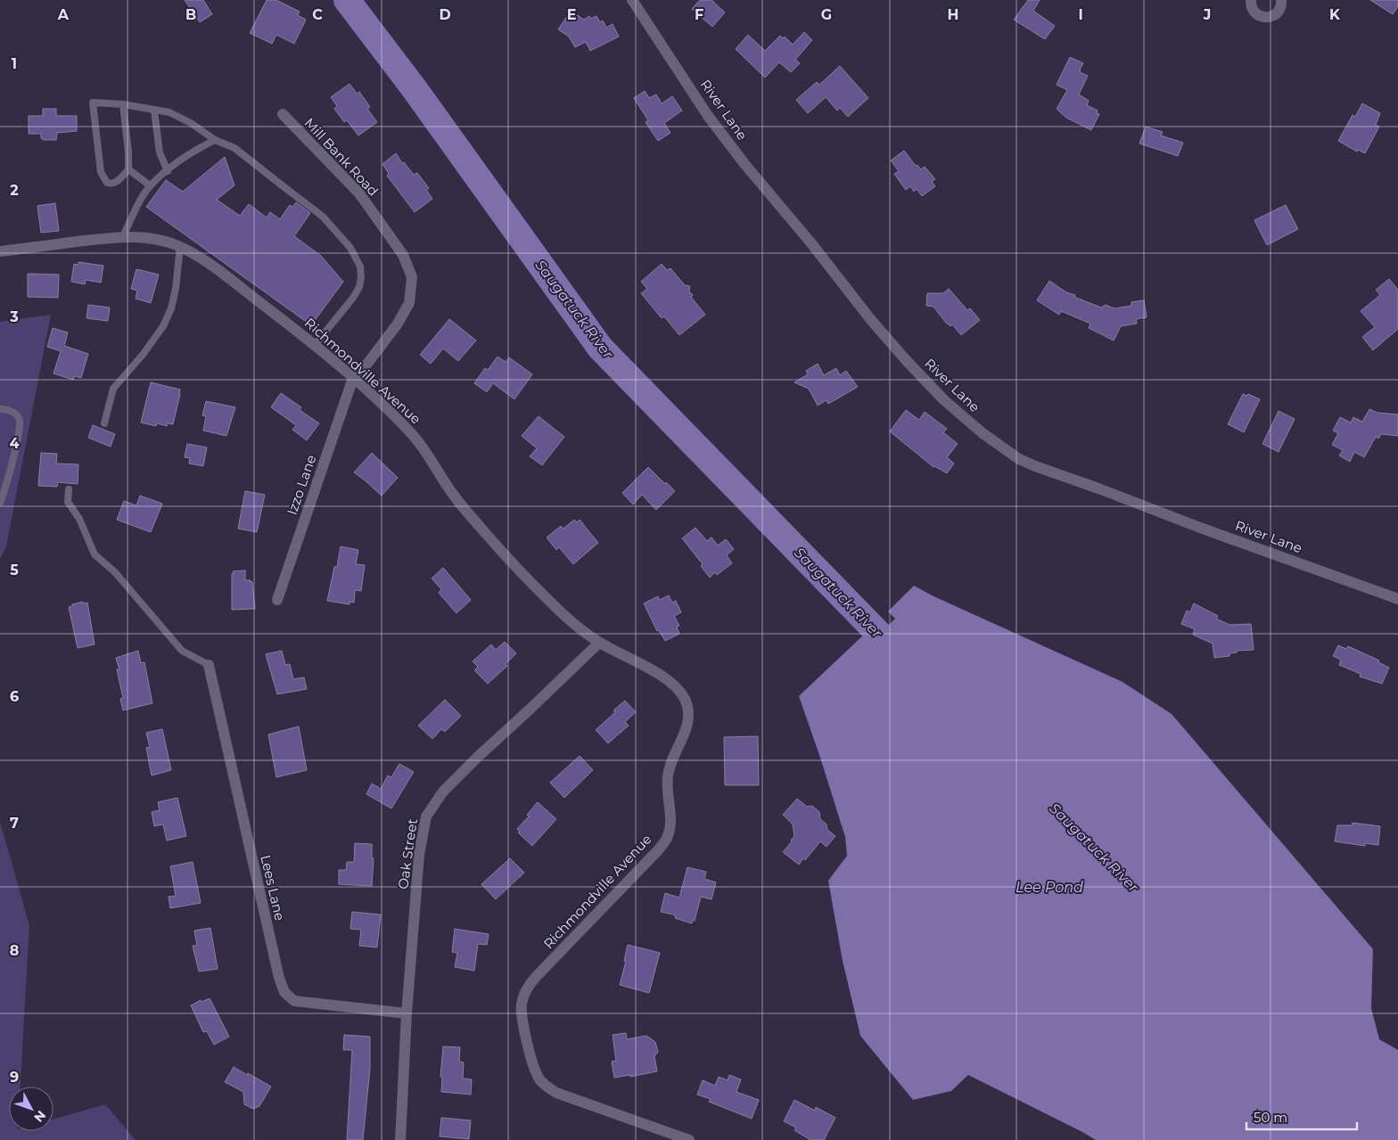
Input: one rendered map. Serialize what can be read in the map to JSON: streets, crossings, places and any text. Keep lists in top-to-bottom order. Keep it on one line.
{"streets":{"street":["River Lane","Mill Bank Road","Richmondville Avenue","Izzo Lane","Oak Street","Lees Lane"]},"crossings":[["Mill Bank Road","Richmondville Avenue"],["Mill Bank Road","Izzo Lane"],["Richmondville Avenue","Izzo Lane"],["Richmondville Avenue","Oak Street"],["Oak Street","Lees Lane"]],"water":["Saugatuck River","Lee Pond"],"scale_bar":"50 m","north":"bottom right","grid":{"columns":["A","B","C","D","E","F","G","H","I","J","K"],"rows":["1","2","3","4","5","6","7","8","9"]}}
